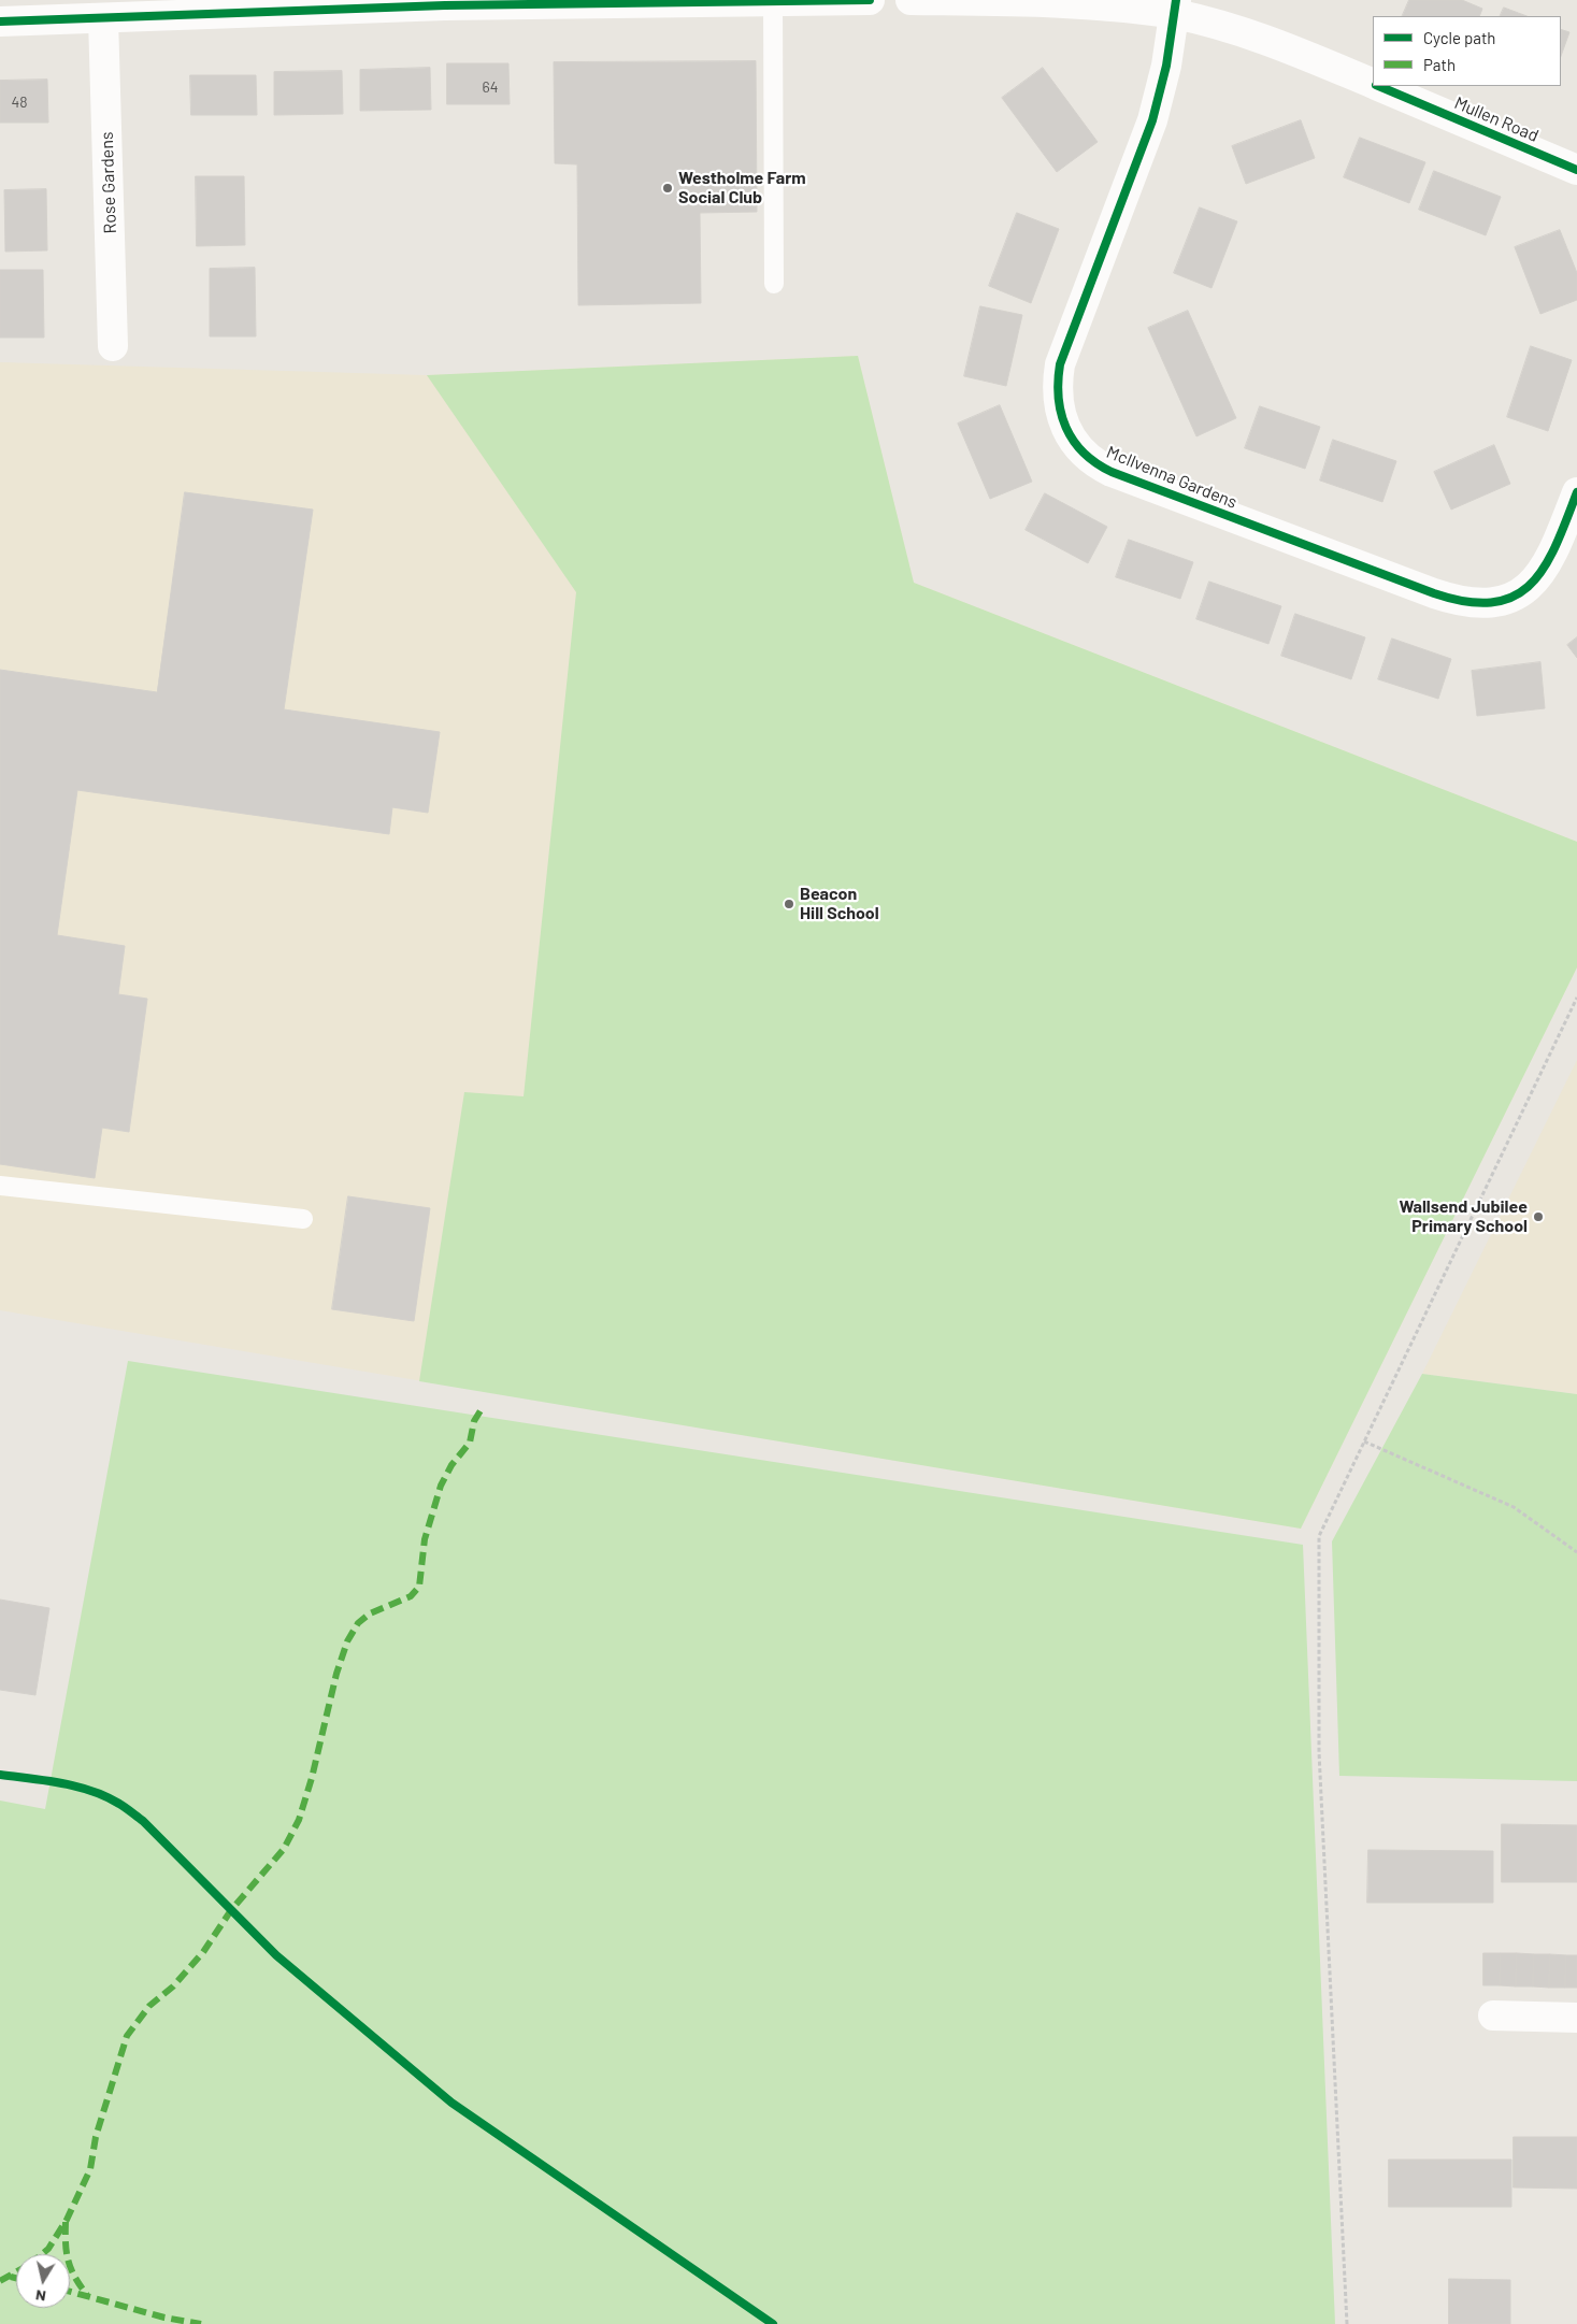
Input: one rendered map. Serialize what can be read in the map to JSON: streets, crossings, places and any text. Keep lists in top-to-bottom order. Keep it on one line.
{"streets":{"street":["Mullen Road","Rose Gardens","McIlvenna Gardens"]},"crossings":[["Mullen Road","McIlvenna Gardens"]],"places":["Westholme Farm Social Club","Beacon Hill School","Wallsend Jubilee Primary School"],"house_numbers":["64","48"],"legend":["Cycle path","Path"],"north":"bottom"}
